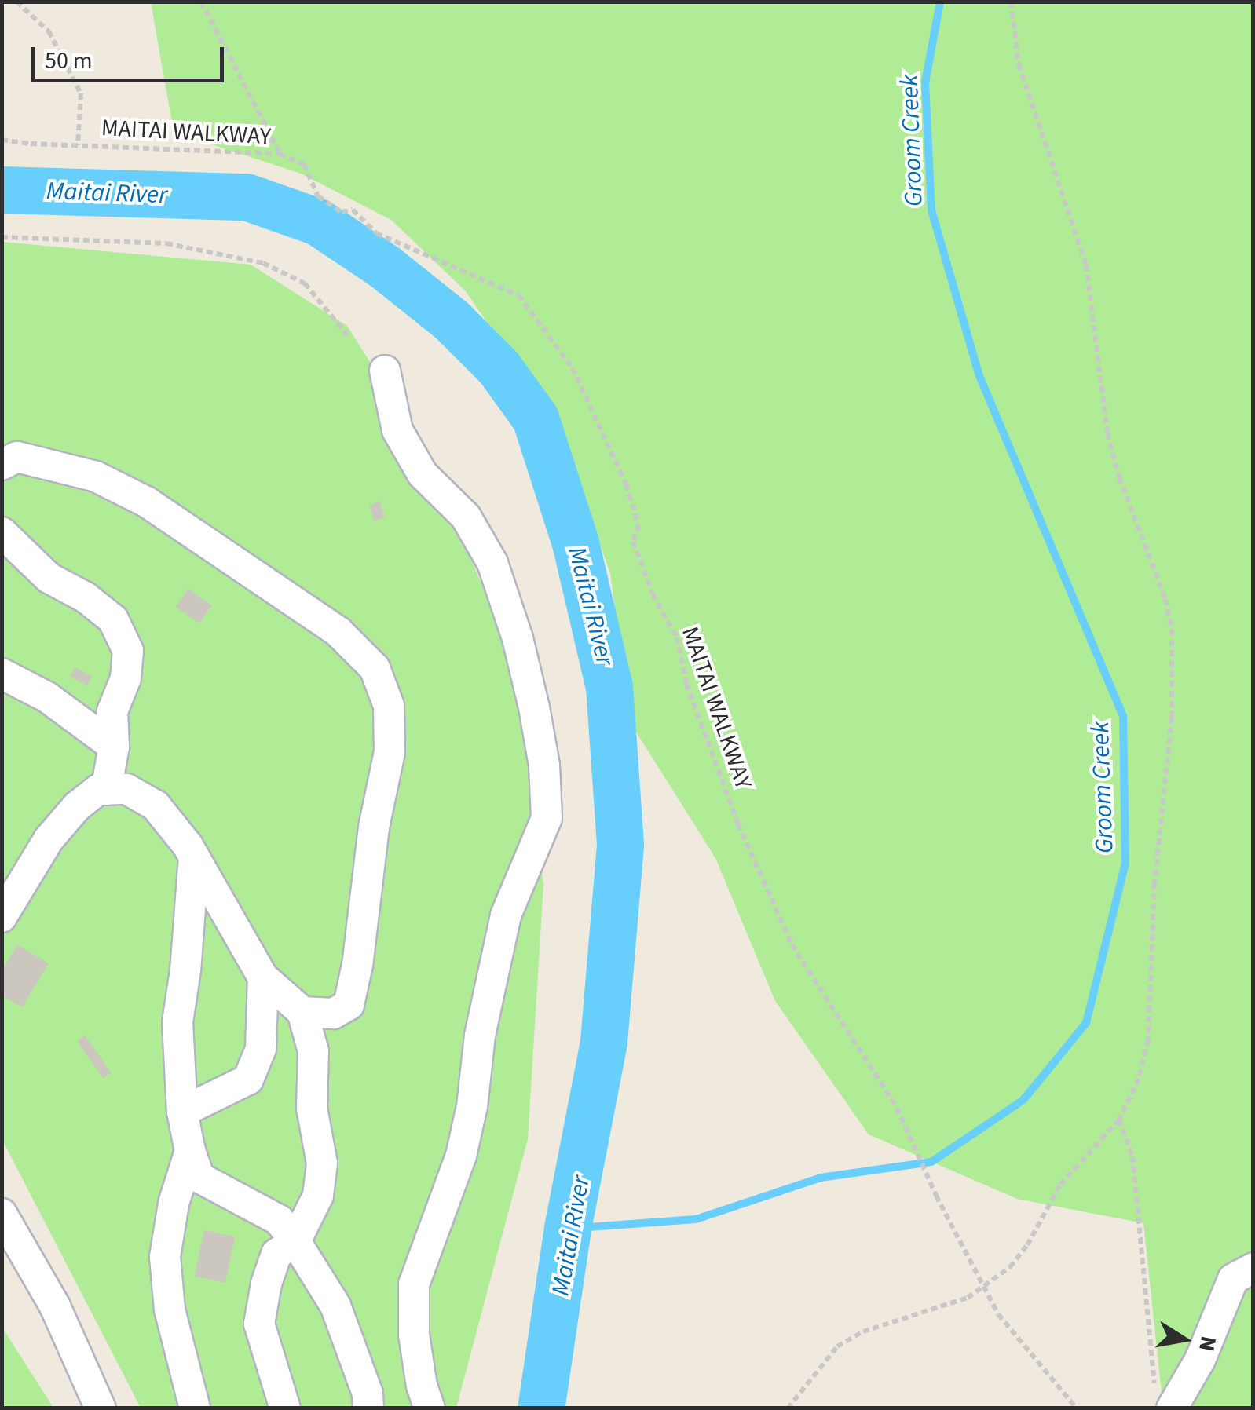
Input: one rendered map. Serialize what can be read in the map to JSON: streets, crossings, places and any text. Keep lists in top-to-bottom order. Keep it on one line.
{"streets":{"path":["MAITAI WALKWAY"]},"water":["Groom Creek","Maitai River"],"scale_bar":"50 m","north":"right"}
